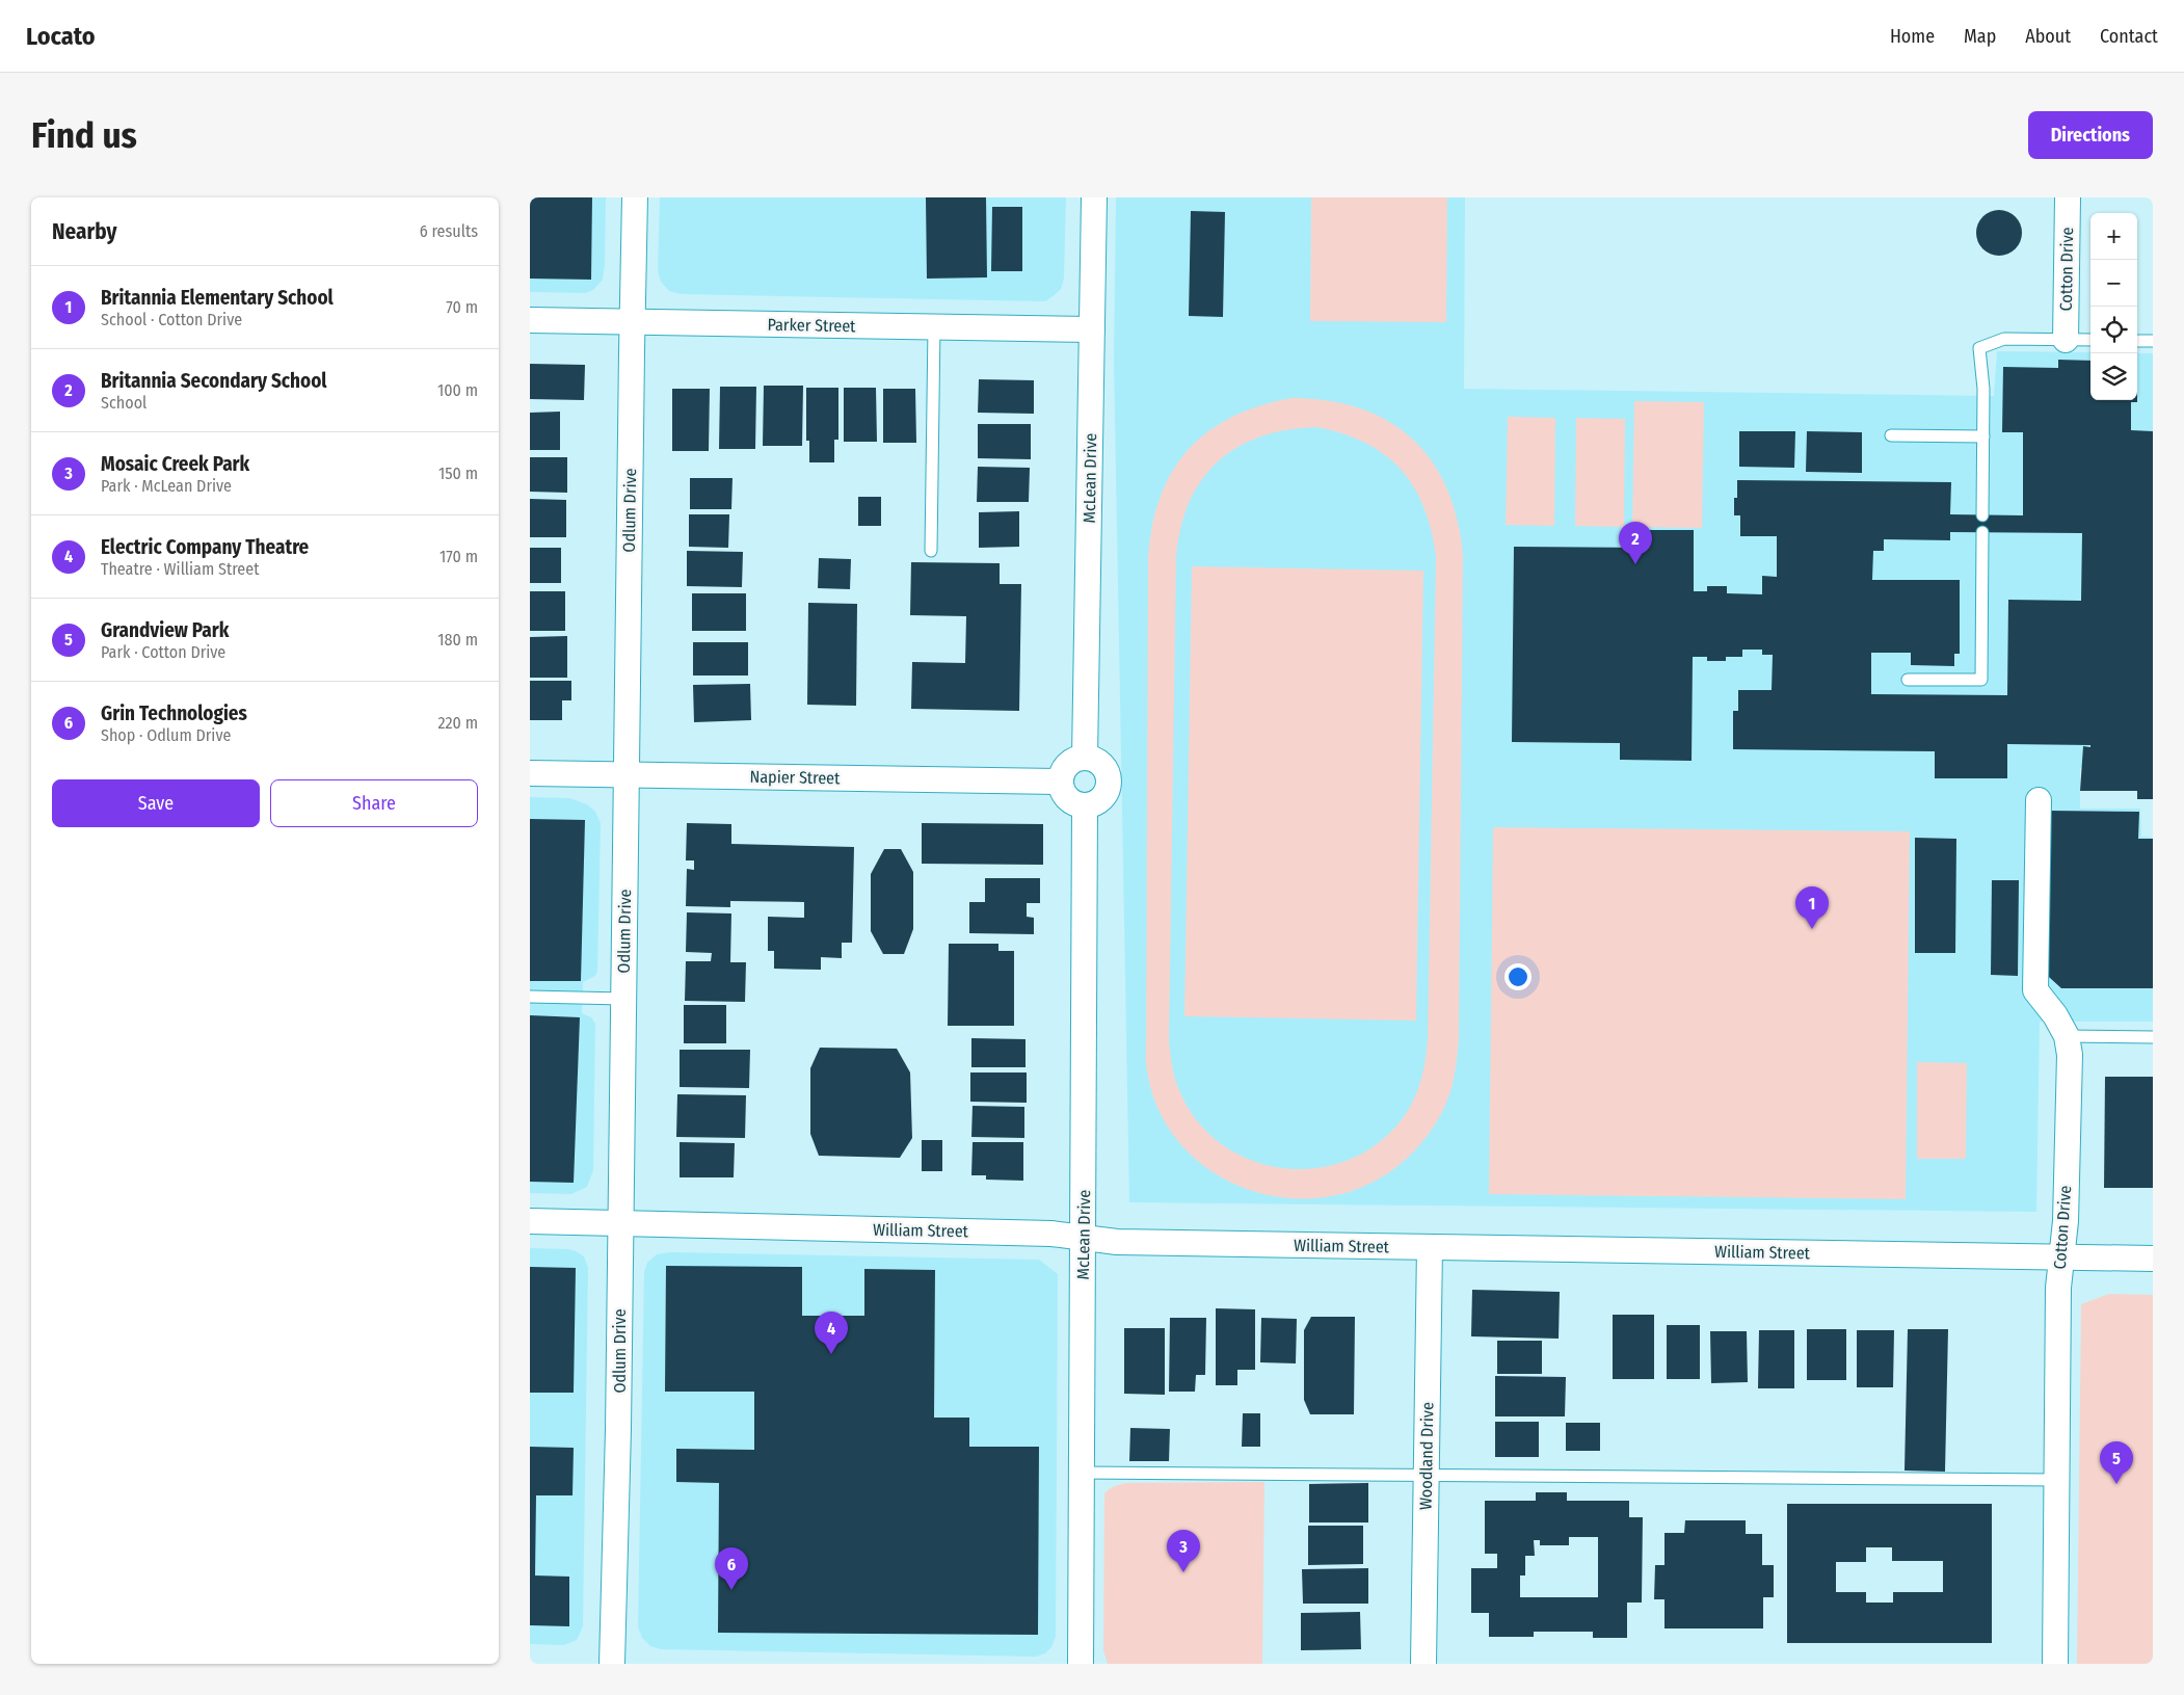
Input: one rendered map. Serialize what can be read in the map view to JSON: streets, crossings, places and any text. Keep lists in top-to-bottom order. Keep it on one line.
{"streets":{"street":["Cotton Drive","Parker Street","McLean Drive","Odlum Drive","Napier Street","William Street","Woodland Drive"]},"crossings":[["Cotton Drive","William Street"],["Parker Street","McLean Drive"],["Parker Street","Odlum Drive"],["McLean Drive","Napier Street"],["McLean Drive","William Street"],["Odlum Drive","Napier Street"],["Odlum Drive","William Street"],["William Street","Woodland Drive"]],"page":{"header":"Locato","nav":["Home","Map","About","Contact"],"buttons":["Directions",["Save","Share"]],"title":"Find us","heading":["Nearby","6 results"],"map_buttons":["+","−"],"list":[{"mark":"1","name":"Britannia Elementary School","note":"School · Cotton Drive","value":"70 m"},{"mark":"2","name":"Britannia Secondary School","note":"School","value":"100 m"},{"mark":"3","name":"Mosaic Creek Park","note":"Park · McLean Drive","value":"150 m"},{"mark":"4","name":"Electric Company Theatre","note":"Theatre · William Street","value":"170 m"},{"mark":"5","name":"Grandview Park","note":"Park · Cotton Drive","value":"180 m"},{"mark":"6","name":"Grin Technologies","note":"Shop · Odlum Drive","value":"220 m"}],"pins":["2","1","4","5","3","6"]}}
